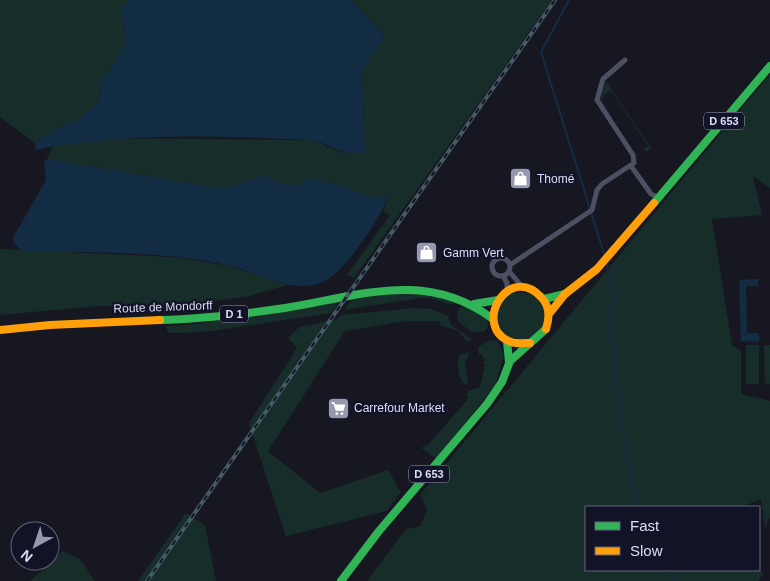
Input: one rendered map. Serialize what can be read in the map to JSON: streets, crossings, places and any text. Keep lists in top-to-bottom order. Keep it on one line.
{"streets":{"main road":["D 653","Route de Mondorff","D 1"]},"crossings":[["Route de Mondorff","D 1"]],"places":{"shop":["Thomé","Gamm Vert"],"supermarket":["Carrefour Market"]},"legend":["Fast","Slow"],"north":"bottom left"}
